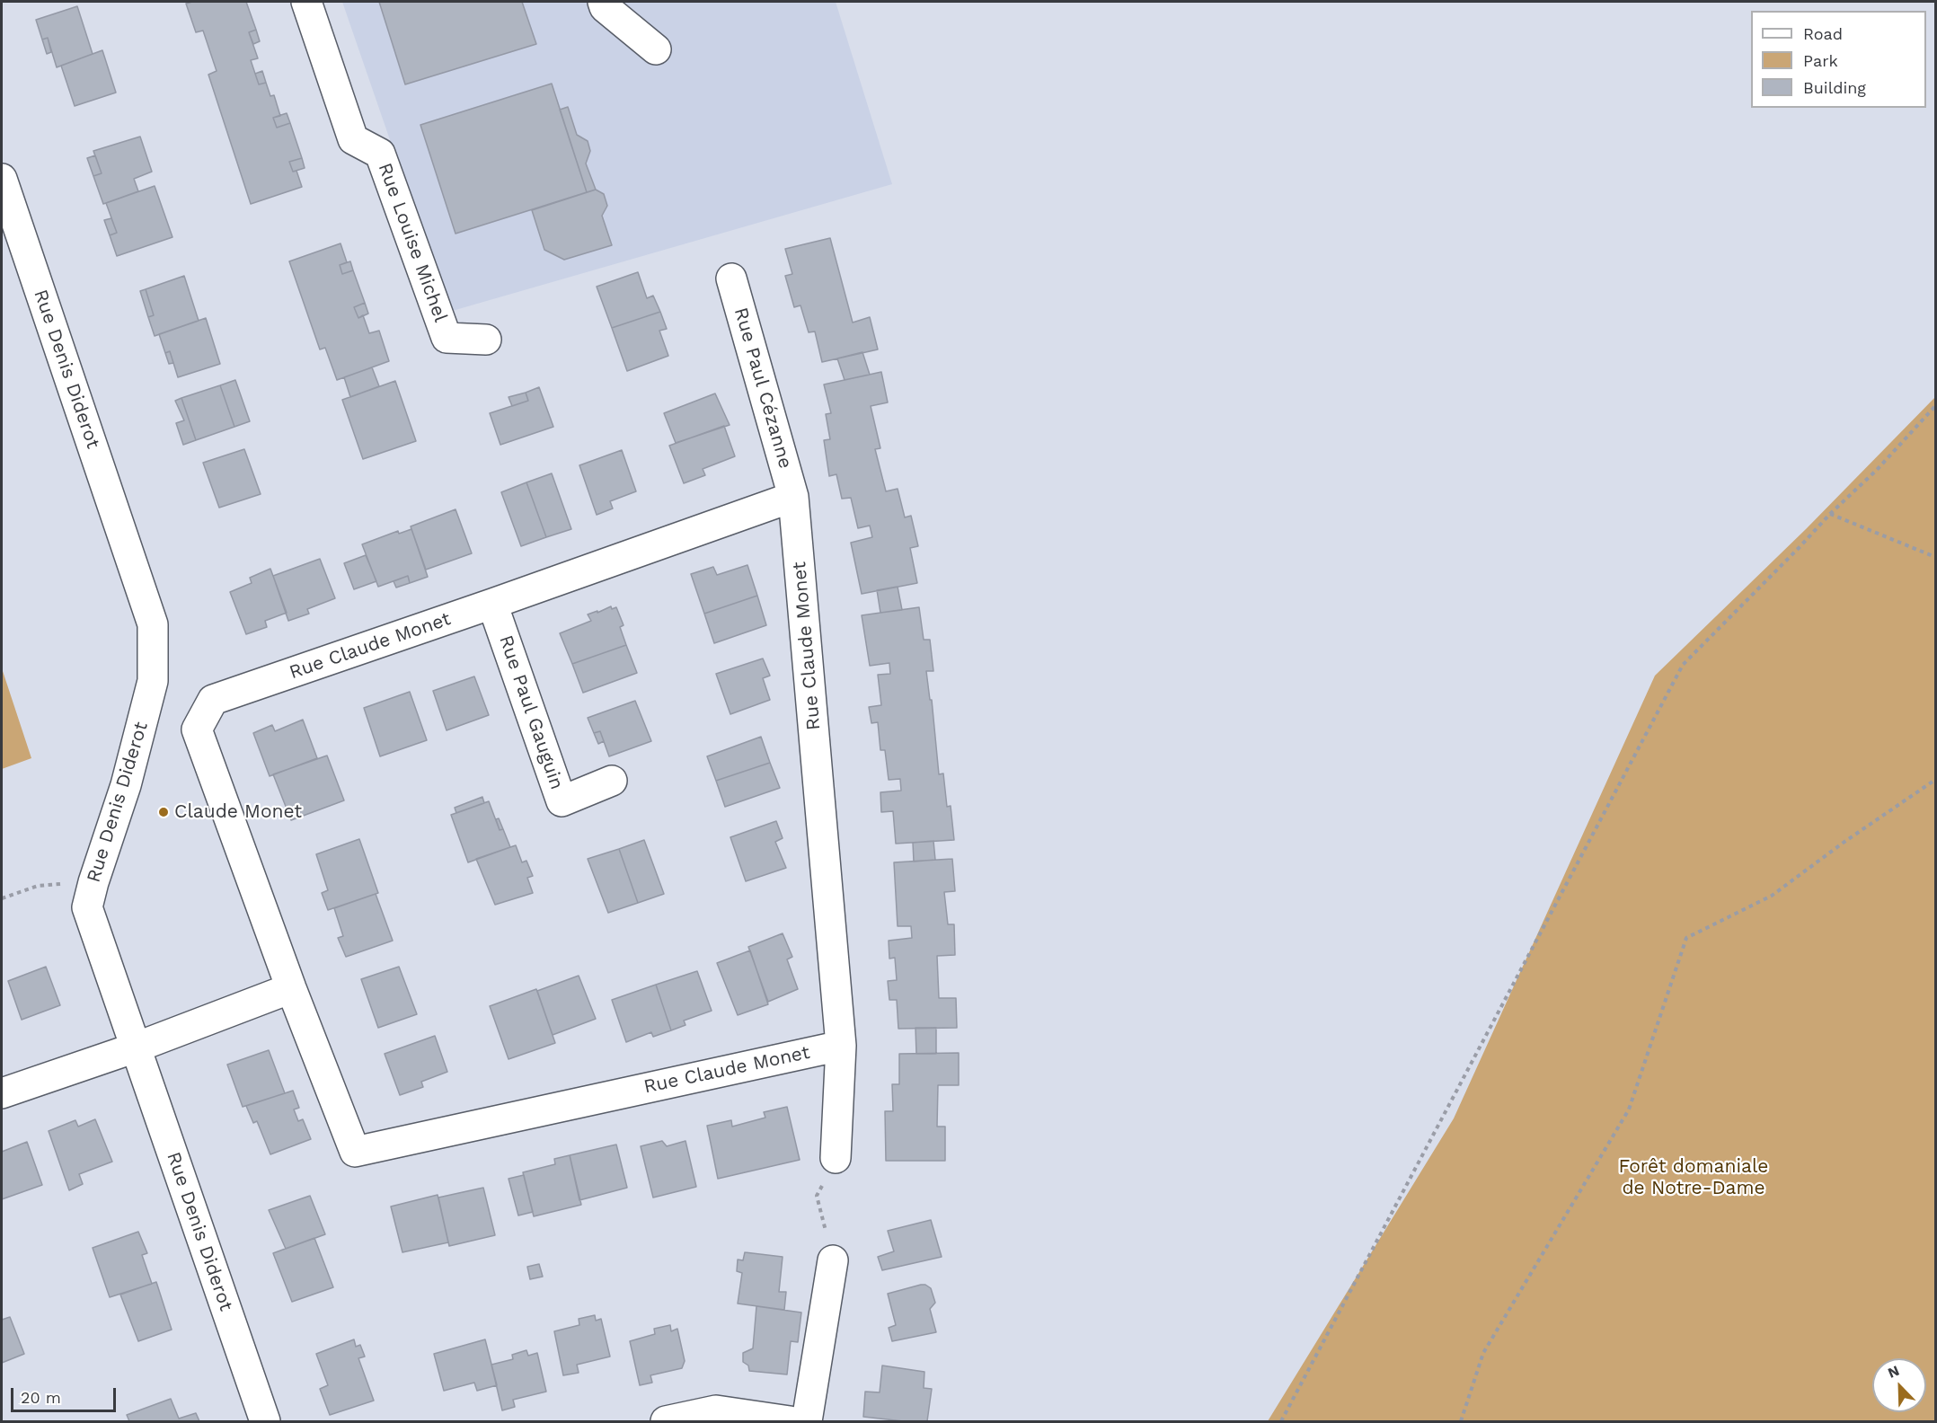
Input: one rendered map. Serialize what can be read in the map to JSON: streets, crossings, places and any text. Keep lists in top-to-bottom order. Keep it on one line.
{"streets":{"street":["Rue Louise Michel","Rue Denis Diderot","Rue Paul Cézanne","Rue Claude Monet","Rue Paul Gauguin"]},"crossings":[["Rue Paul Cézanne","Rue Claude Monet"],["Rue Claude Monet","Rue Paul Gauguin"]],"parks":["Forêt domaniale de Notre-Dame"],"places":["Claude Monet"],"legend":["Road","Park","Building"],"scale_bar":"20 m","north":"top left"}
